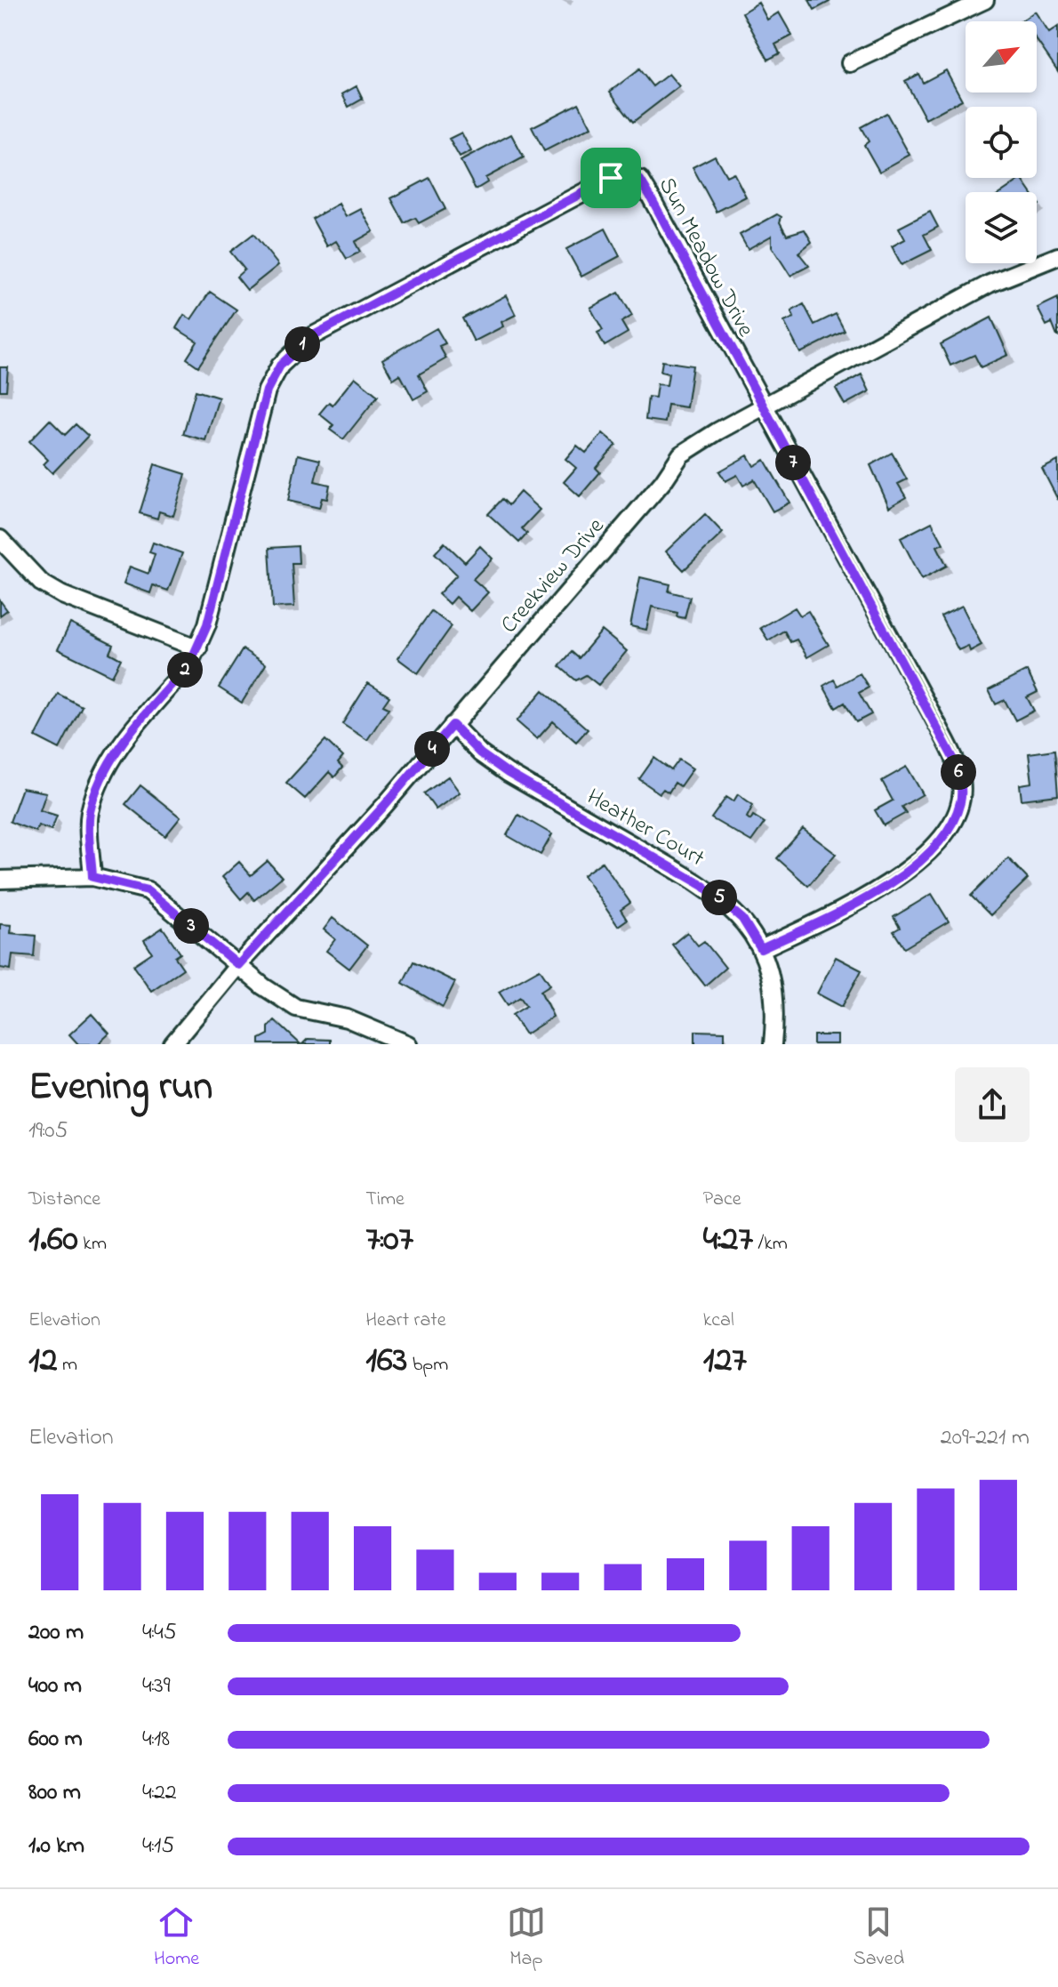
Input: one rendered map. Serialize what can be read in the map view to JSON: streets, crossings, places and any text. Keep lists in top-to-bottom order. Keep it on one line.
{"streets":{"street":["Sun Meadow Drive","Creekview Drive","Heather Court"]},"crossings":[["Sun Meadow Drive","Creekview Drive"],["Sun Meadow Drive","Heather Court"],["Creekview Drive","Heather Court"]],"north":"top right","page":{"pins":["1","7","2","4","6","5","3"],"heading":["Evening run","19:05"],"stats":[["Distance","1.60 km"],["Time","7:07"],["Pace","4:27 /km"],["Elevation","12 m"],["Heart rate","163 bpm"],["kcal","127"]],"chart":["Elevation","209–221 m"],"list":[{"name":"200 m","note":"4:45"},{"name":"400 m","note":"4:39"},{"name":"600 m","note":"4:18"},{"name":"800 m","note":"4:22"},{"name":"1.0 km","note":"4:15"}],"tabs":["Home","Map","Saved"]}}
